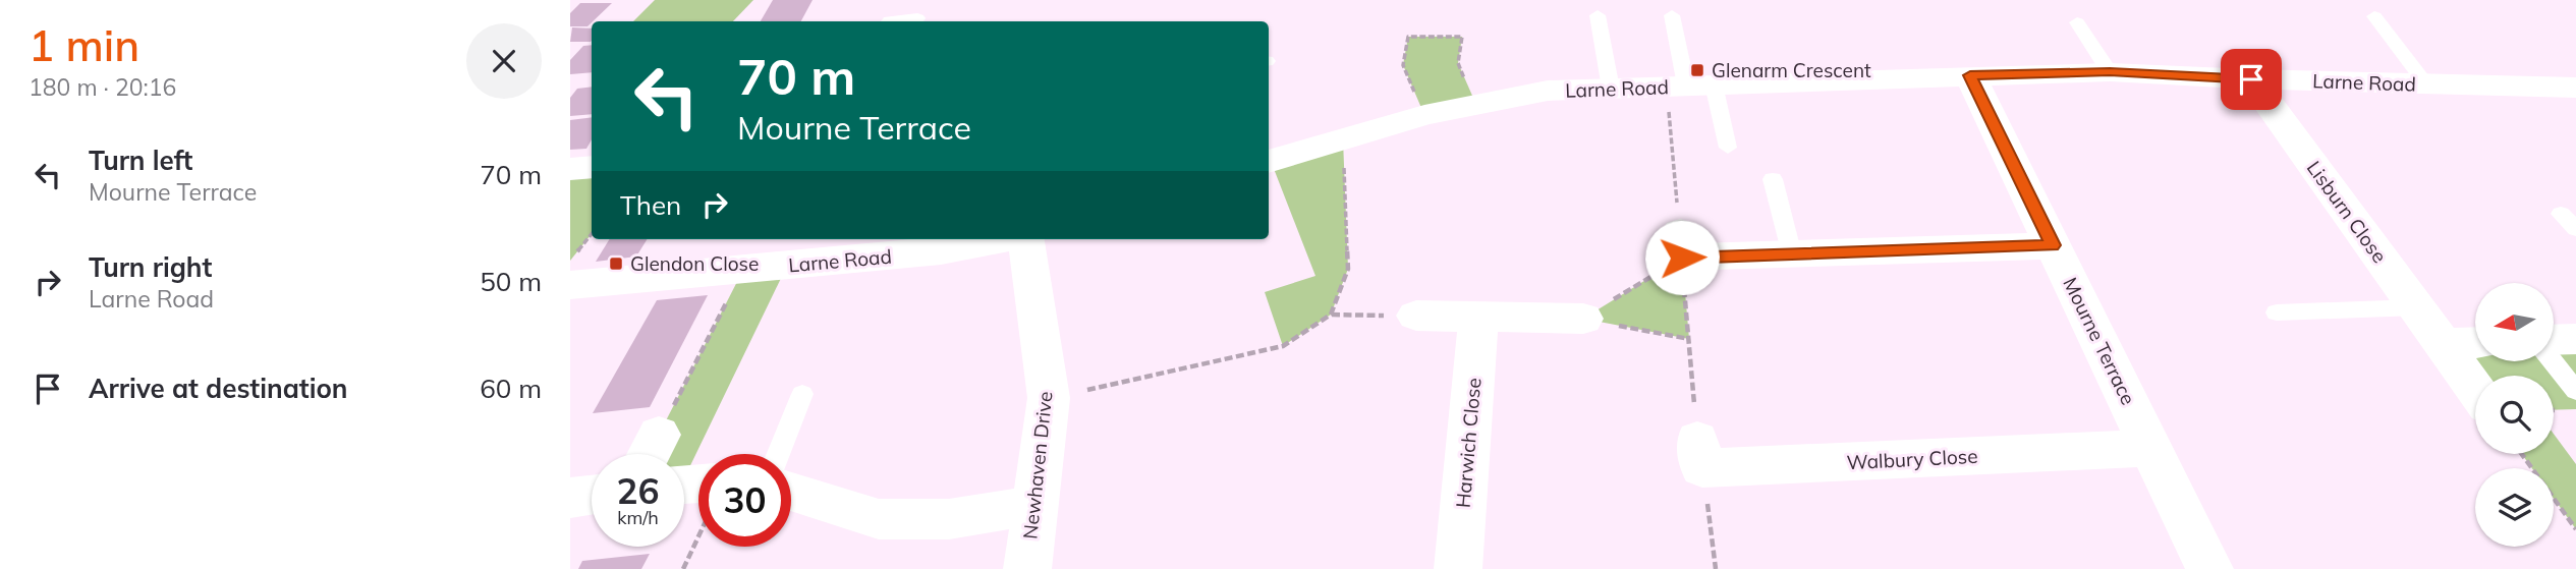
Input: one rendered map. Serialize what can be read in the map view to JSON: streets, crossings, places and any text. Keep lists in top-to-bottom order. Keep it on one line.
{"streets":{"street":["Larne Road","Lisburn Close","Mourne Terrace","Harwich Close","Walbury Close","Newhaven Drive"]},"crossings":[["Larne Road","Lisburn Close"],["Larne Road","Mourne Terrace"],["Mourne Terrace","Walbury Close"]],"places":{"transit":["Glenarm Crescent","Glendon Close"]},"north":"left","page":{"heading":["1 min","180 m · 20:16"],"turn":["70 m","Mourne Terrace"],"list":[{"name":"Turn left","note":"Mourne Terrace","value":"70 m"},{"name":"Turn right","note":"Larne Road","value":"50 m"},{"name":"Arrive at destination","value":"60 m"}],"then":"Then","speed":"26 km/h","limit":"30"}}
